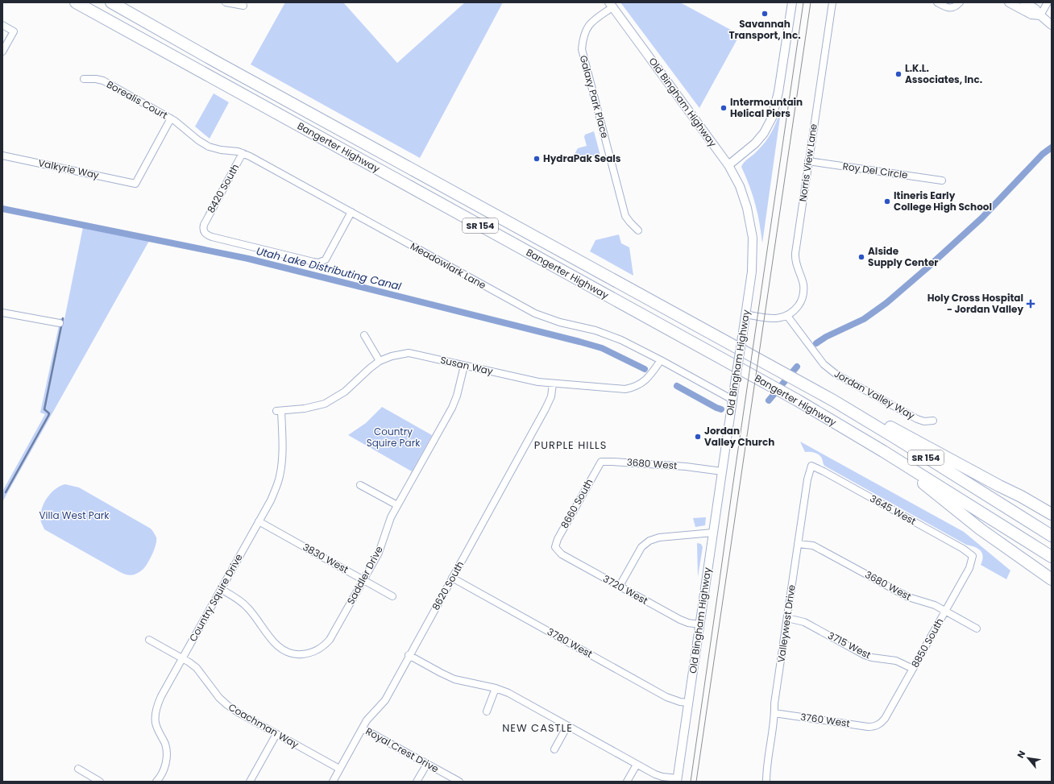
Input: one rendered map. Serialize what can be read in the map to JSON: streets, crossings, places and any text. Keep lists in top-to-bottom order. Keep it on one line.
{"streets":{"highway":["Bangerter Highway","SR 154"],"street":["Galaxy Park Place","Borealis Court","Old Bingham Highway","Norris View Lane","Valkyrie Way","Roy Del Circle","8420 South","Meadowlark Lane","Susan Way","Jordan Valley Way","3680 West","8660 South","3645 West","3830 West","Saddler Drive","8620 South","3720 West","Country Squire Drive","Valleywest Drive","3780 West","8850 South","3715 West","3760 West","Coachman Way","Royal Crest Drive"]},"crossings":[["Galaxy Park Place","Old Bingham Highway"],["Borealis Court","Valkyrie Way"],["Borealis Court","Meadowlark Lane"],["Old Bingham Highway","Meadowlark Lane"],["Old Bingham Highway","3680 West"],["Old Bingham Highway","3720 West"],["Old Bingham Highway","3780 West"],["Norris View Lane","Roy Del Circle"],["Norris View Lane","Jordan Valley Way"],["Valkyrie Way","Meadowlark Lane"],["8420 South","Meadowlark Lane"],["Meadowlark Lane","Susan Way"],["Susan Way","Saddler Drive"],["Susan Way","8620 South"],["Susan Way","Country Squire Drive"],["3680 West","8660 South"],["3680 West","Valleywest Drive"],["3680 West","8850 South"],["8660 South","3720 West"],["3645 West","Valleywest Drive"],["3645 West","8850 South"],["3830 West","Saddler Drive"],["3830 West","Country Squire Drive"],["Saddler Drive","Country Squire Drive"],["8620 South","3780 West"],["8620 South","Coachman Way"],["8620 South","Royal Crest Drive"],["Country Squire Drive","Coachman Way"],["Valleywest Drive","3715 West"],["Valleywest Drive","3760 West"],["8850 South","3715 West"],["8850 South","3760 West"]],"districts":["PURPLE HILLS","NEW CASTLE"],"water":["Utah Lake Distributing Canal"],"parks":["Country Squire Park","Villa West Park"],"places":{"other":["Savannah Transport, Inc.","L.K.L. Associates, Inc.","Intermountain Helical Piers","HydraPak Seals","Itineris Early College High School","Alside Supply Center","Jordan Valley Church"],"health":["Holy Cross Hospital - Jordan Valley"]},"north":"top left"}
